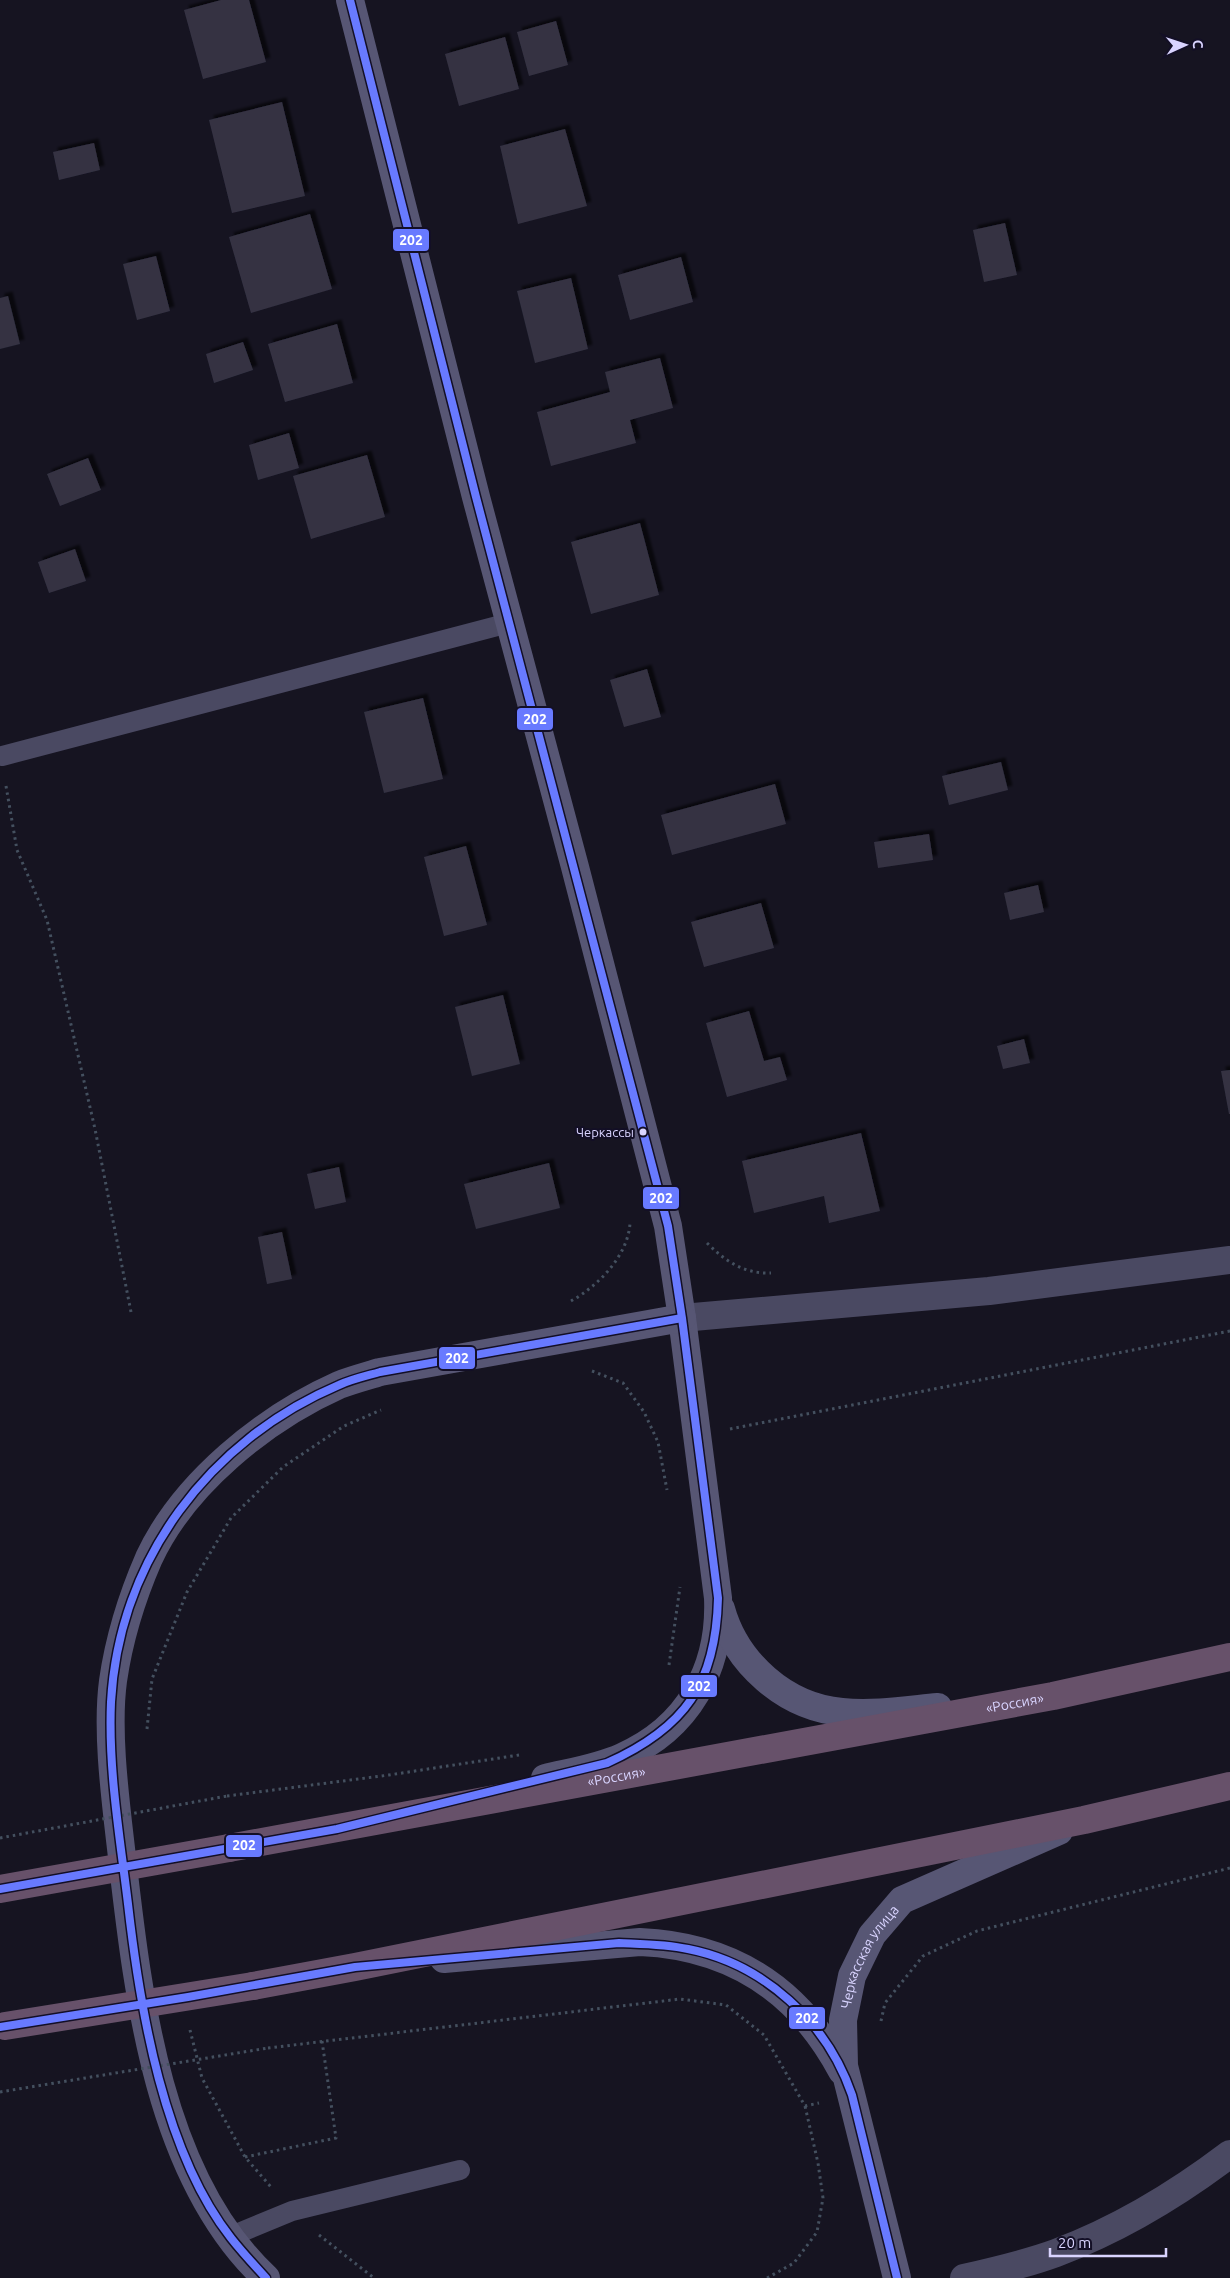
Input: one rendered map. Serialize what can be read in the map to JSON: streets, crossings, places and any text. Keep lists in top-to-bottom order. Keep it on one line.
{"streets":{"highway":["«Россия»"],"street":["Черкасская улица"]},"places":["Черкассы"],"lines":["transit line 202"],"scale_bar":"20 m","north":"right"}
